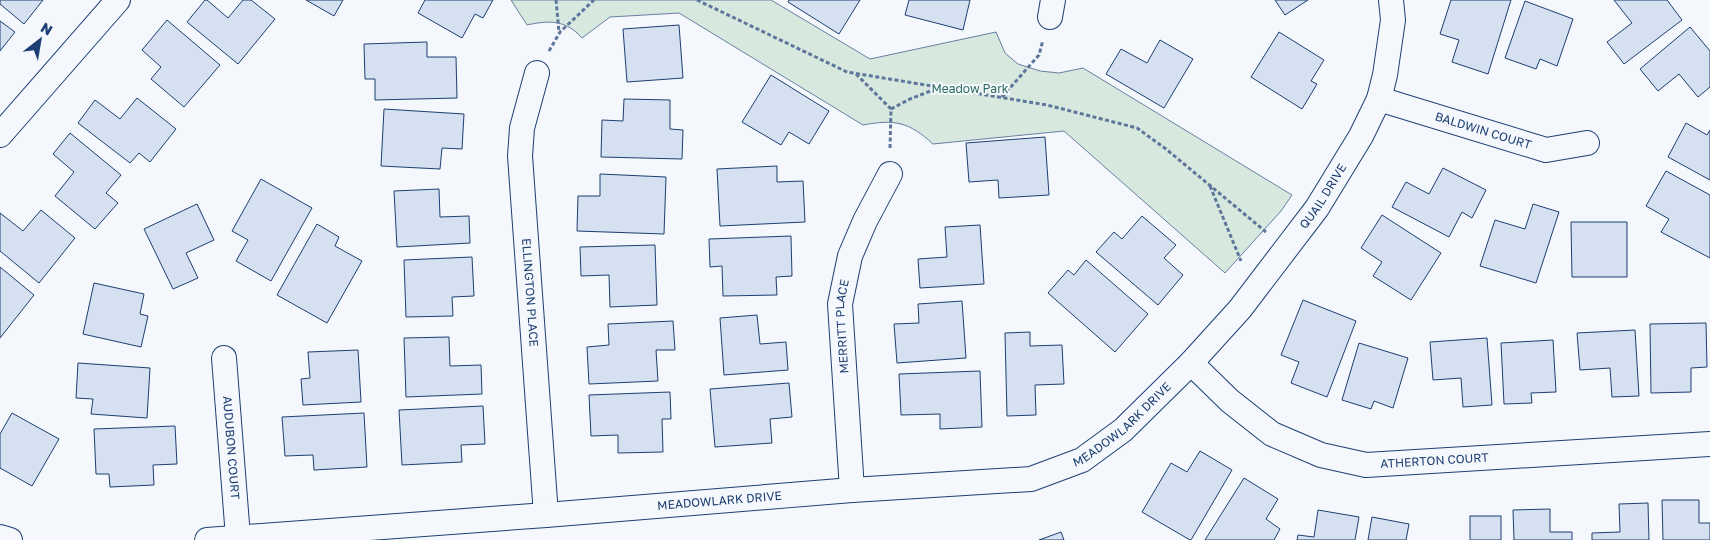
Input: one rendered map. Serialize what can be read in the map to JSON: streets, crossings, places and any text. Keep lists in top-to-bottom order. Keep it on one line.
{"streets":{"street":["BALDWIN COURT","QUAIL DRIVE","ELLINGTON PLACE","MERRITT PLACE","MEADOWLARK DRIVE","AUDUBON COURT","ATHERTON COURT"]},"crossings":[["BALDWIN COURT","QUAIL DRIVE"],["QUAIL DRIVE","MEADOWLARK DRIVE"],["QUAIL DRIVE","ATHERTON COURT"],["ELLINGTON PLACE","MEADOWLARK DRIVE"],["MERRITT PLACE","MEADOWLARK DRIVE"],["MEADOWLARK DRIVE","AUDUBON COURT"],["MEADOWLARK DRIVE","ATHERTON COURT"]],"parks":["Meadow Park"],"north":"top right"}
